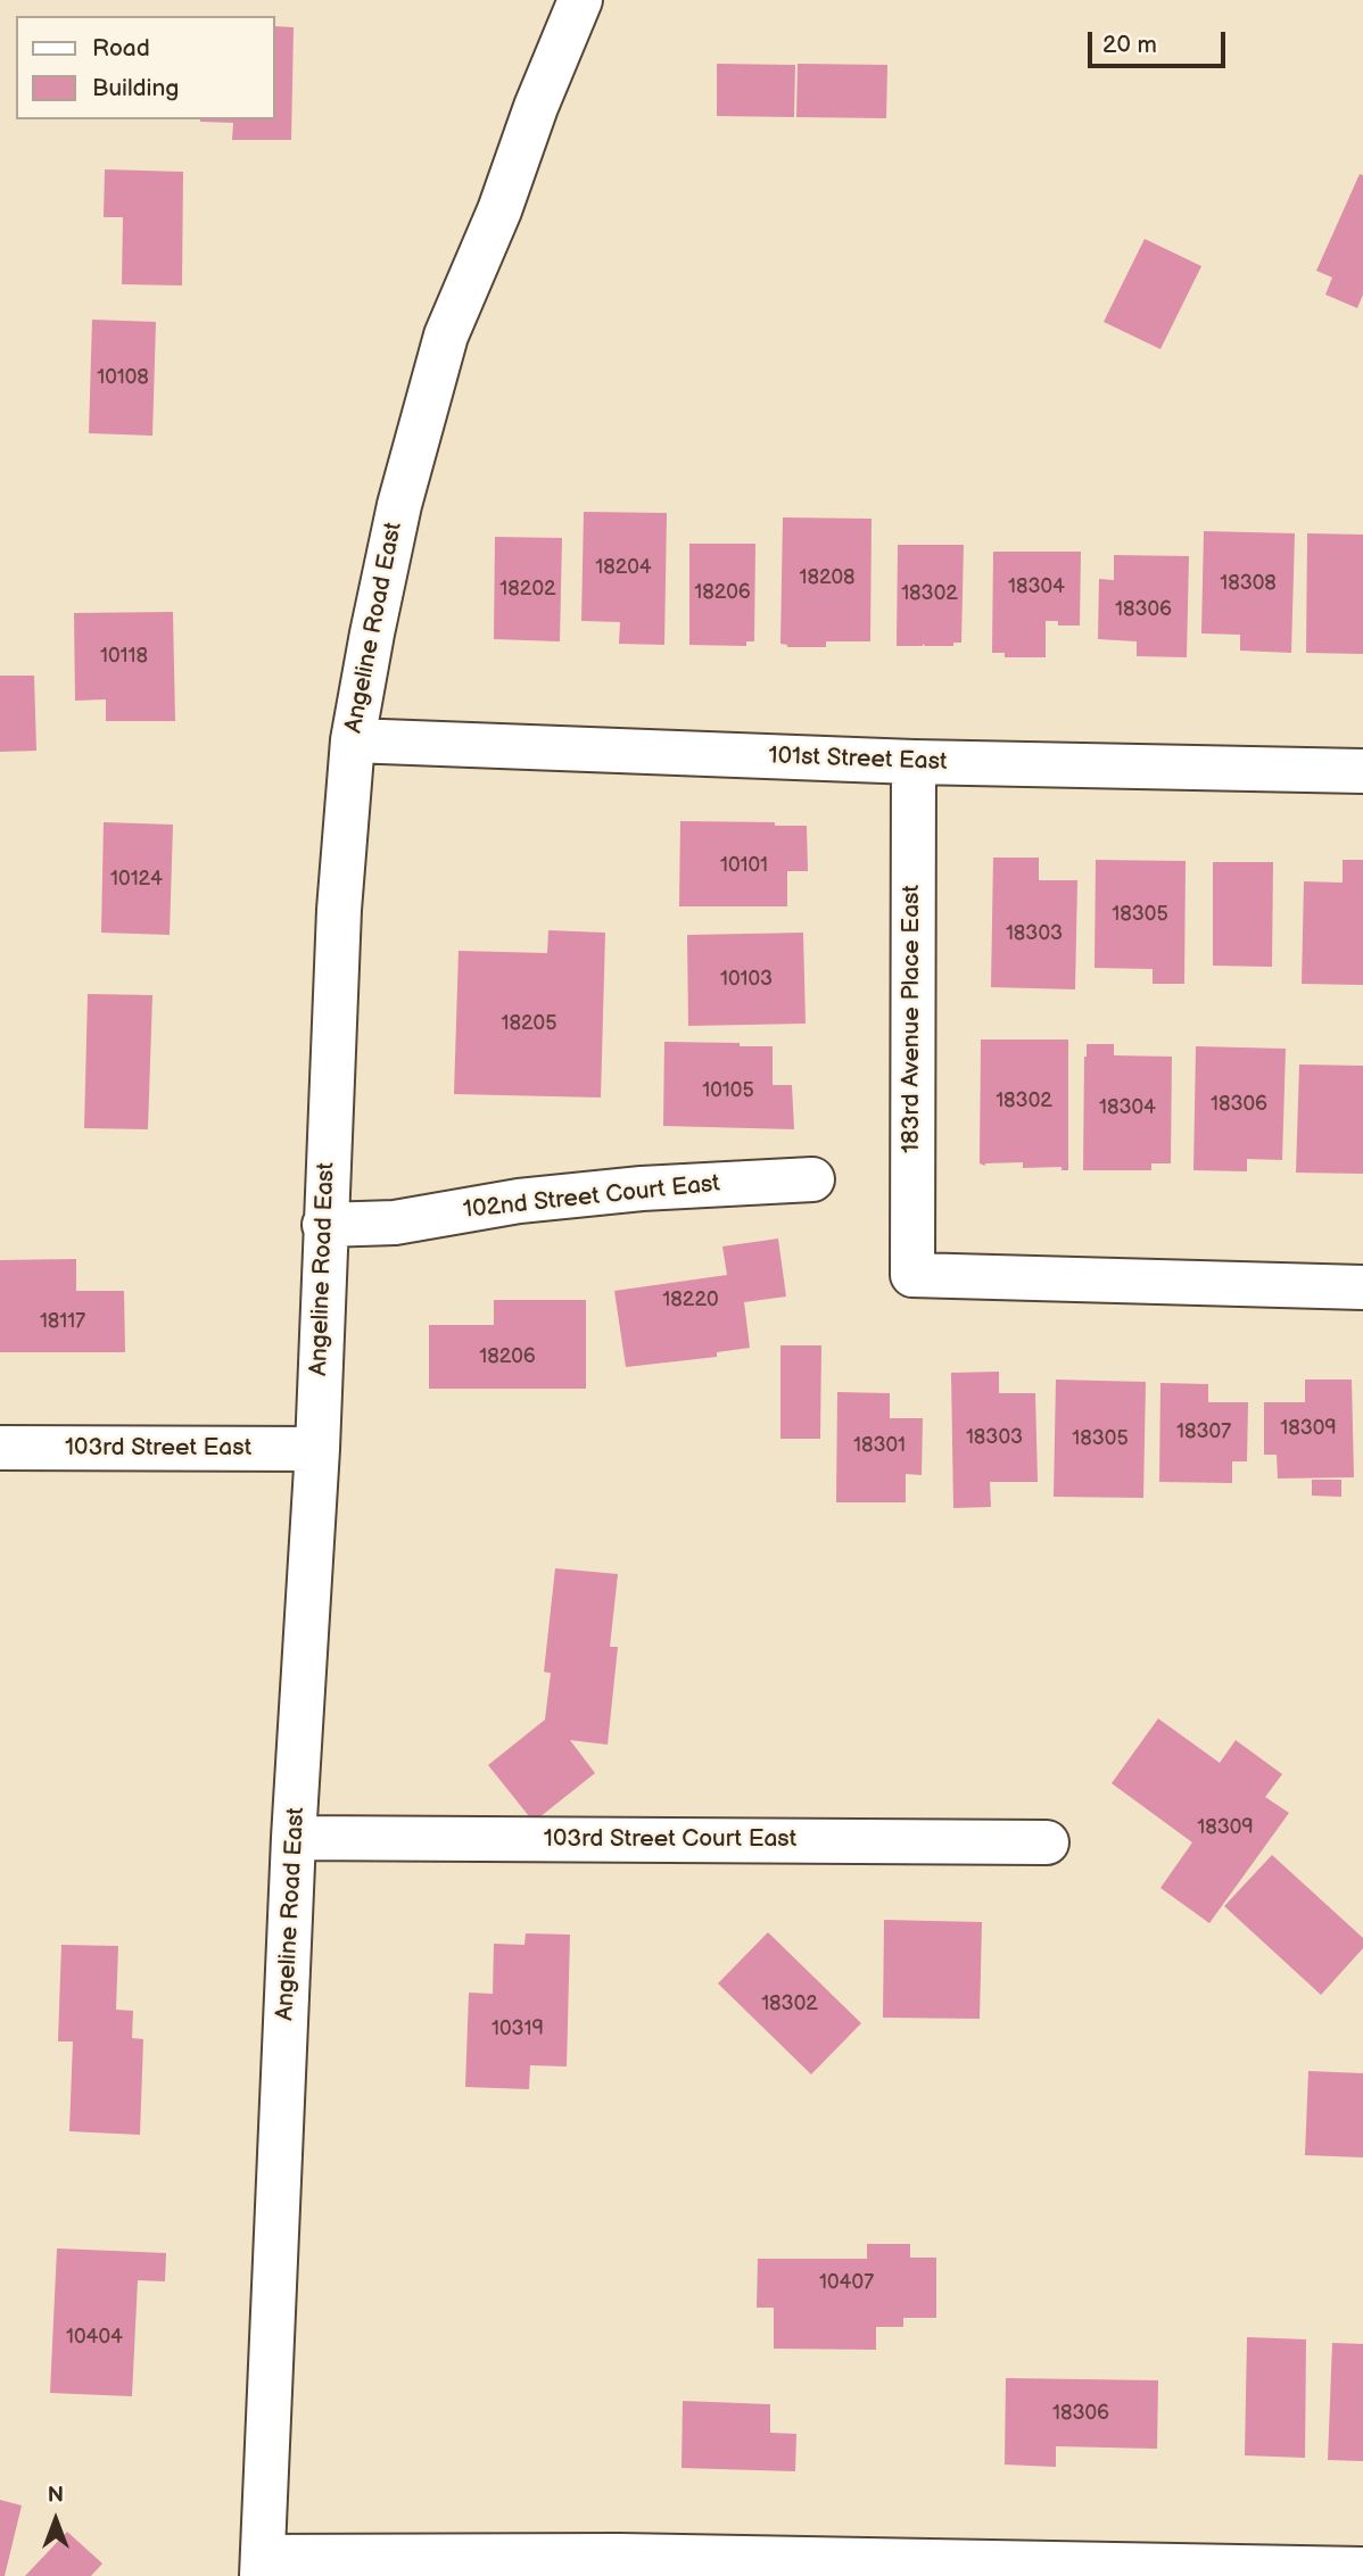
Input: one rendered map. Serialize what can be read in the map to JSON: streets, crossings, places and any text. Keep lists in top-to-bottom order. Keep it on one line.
{"streets":{"street":["Angeline Road East","101st Street East","183rd Avenue Place East","102nd Street Court East","103rd Street East","103rd Street Court East"]},"crossings":[["Angeline Road East","101st Street East"],["Angeline Road East","102nd Street Court East"],["Angeline Road East","103rd Street East"],["Angeline Road East","103rd Street Court East"],["101st Street East","183rd Avenue Place East"]],"house_numbers":["10108","18204","18208","18308","18304","18202","18206","18302","18306","10118","10101","10124","18305","18303","10103","18205","10105","18302","18306","18304","18220","18117","18206","18309","18307","18303","18305","18301","18309","18302","10319","10407","10404","18306"],"legend":["Road","Building"],"scale_bar":"20 m","north":"top"}
